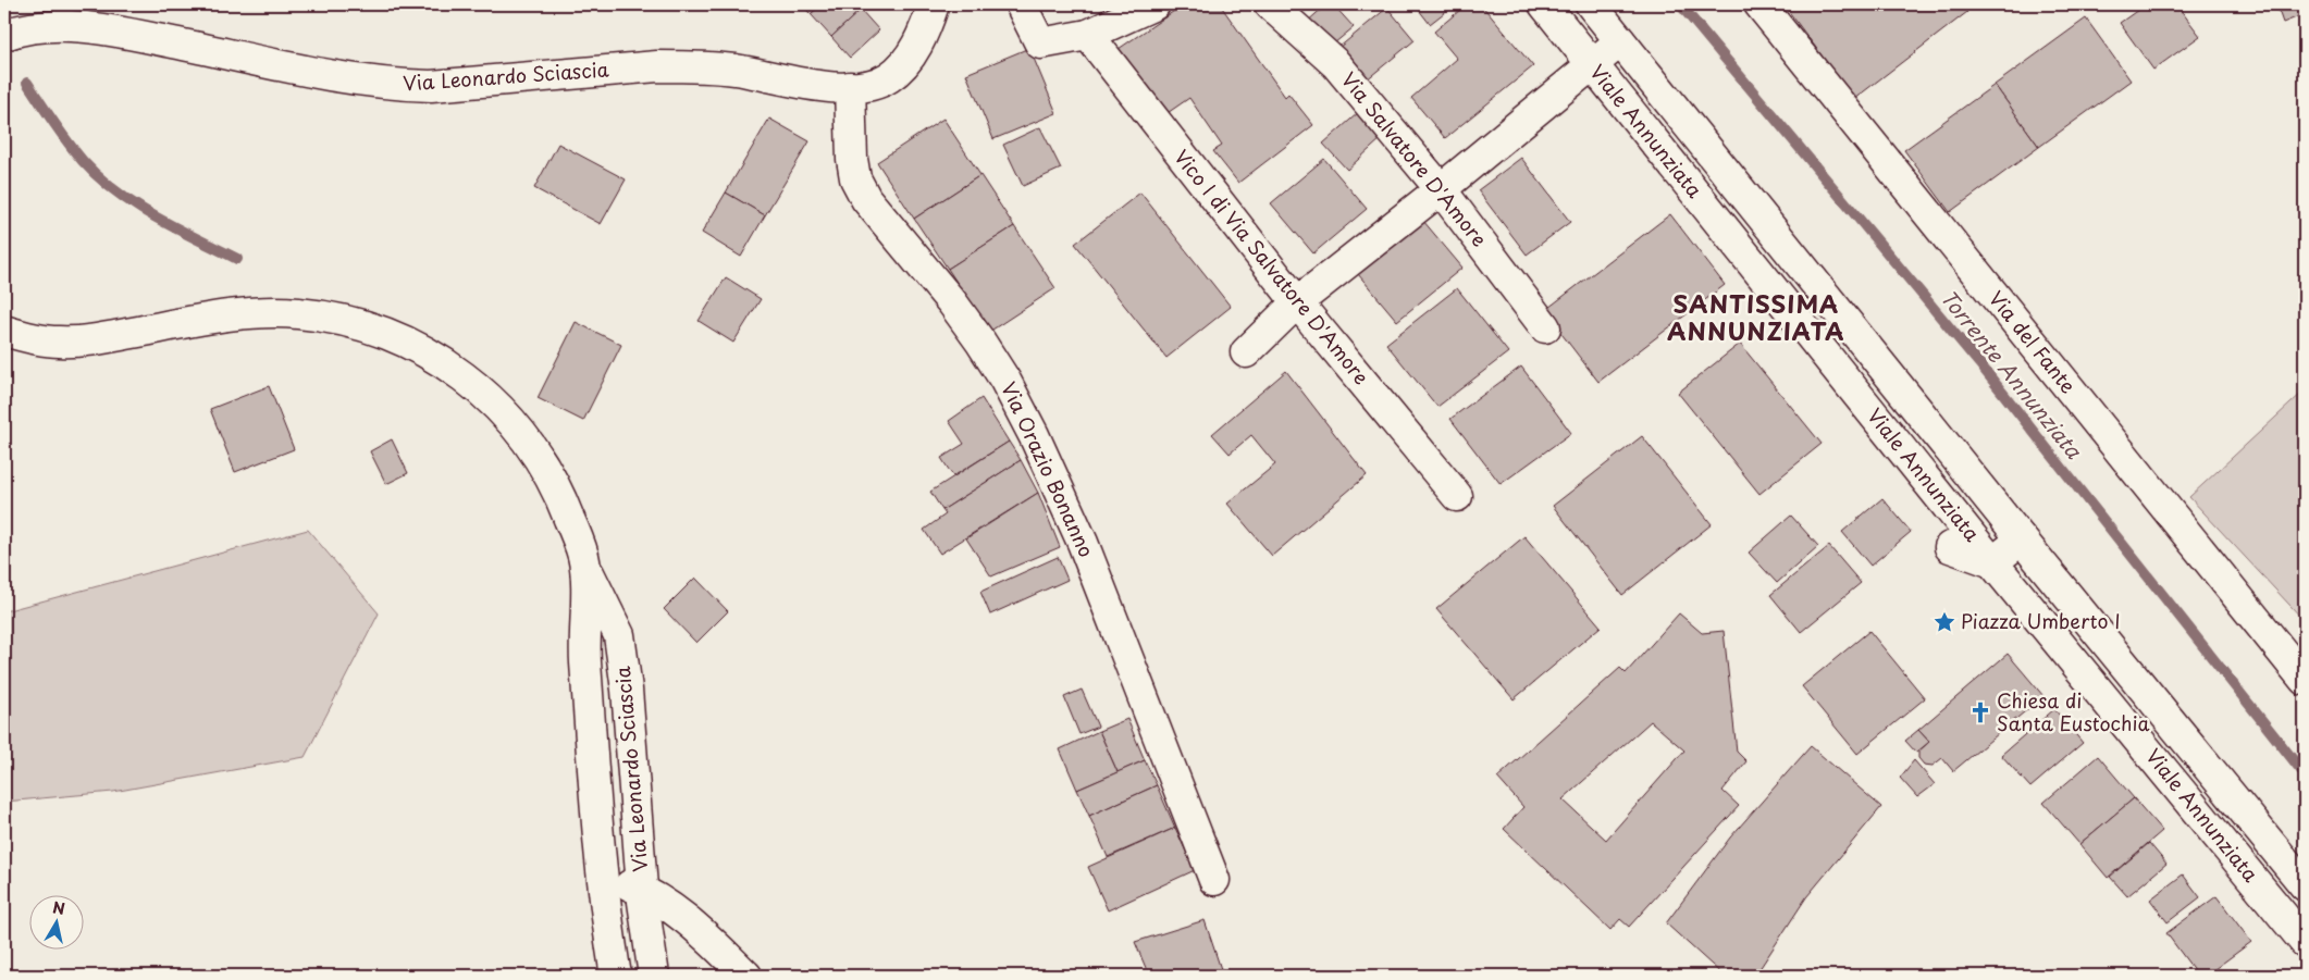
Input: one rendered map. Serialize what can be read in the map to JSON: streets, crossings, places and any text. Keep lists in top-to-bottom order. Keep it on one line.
{"streets":{"street":["Via Leonardo Sciascia","Viale Annunziata","Via Salvatore D'Amore","Vico I di Via Salvatore D'Amore","Via del Fante","Via Orazio Bonanno"]},"crossings":[["Via Leonardo Sciascia","Via Orazio Bonanno"]],"districts":["SANTISSIMA ANNUNZIATA"],"water":["Torrente Annunziata"],"places":{"place":["Piazza Umberto I"],"church":["Chiesa di Santa Eustochia"]},"north":"top"}
